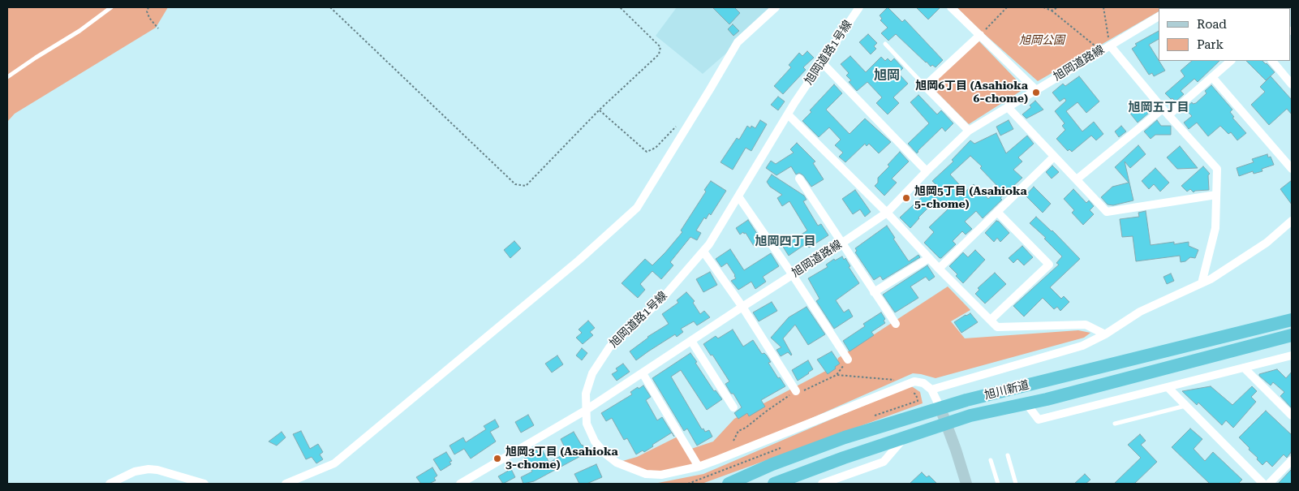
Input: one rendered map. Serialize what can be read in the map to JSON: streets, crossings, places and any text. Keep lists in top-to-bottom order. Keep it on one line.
{"streets":{"highway":["旭川新道"],"street":["旭岡道路1号線","旭岡道路線"]},"crossings":[["旭岡道路1号線","旭岡道路線"]],"districts":["旭岡","旭岡五丁目","旭岡四丁目"],"parks":["旭岡公園"],"places":["旭岡6丁目 (Asahioka 6-chome)","旭岡5丁目 (Asahioka 5-chome)","旭岡3丁目 (Asahioka 3-chome)"],"legend":["Road","Park"]}
